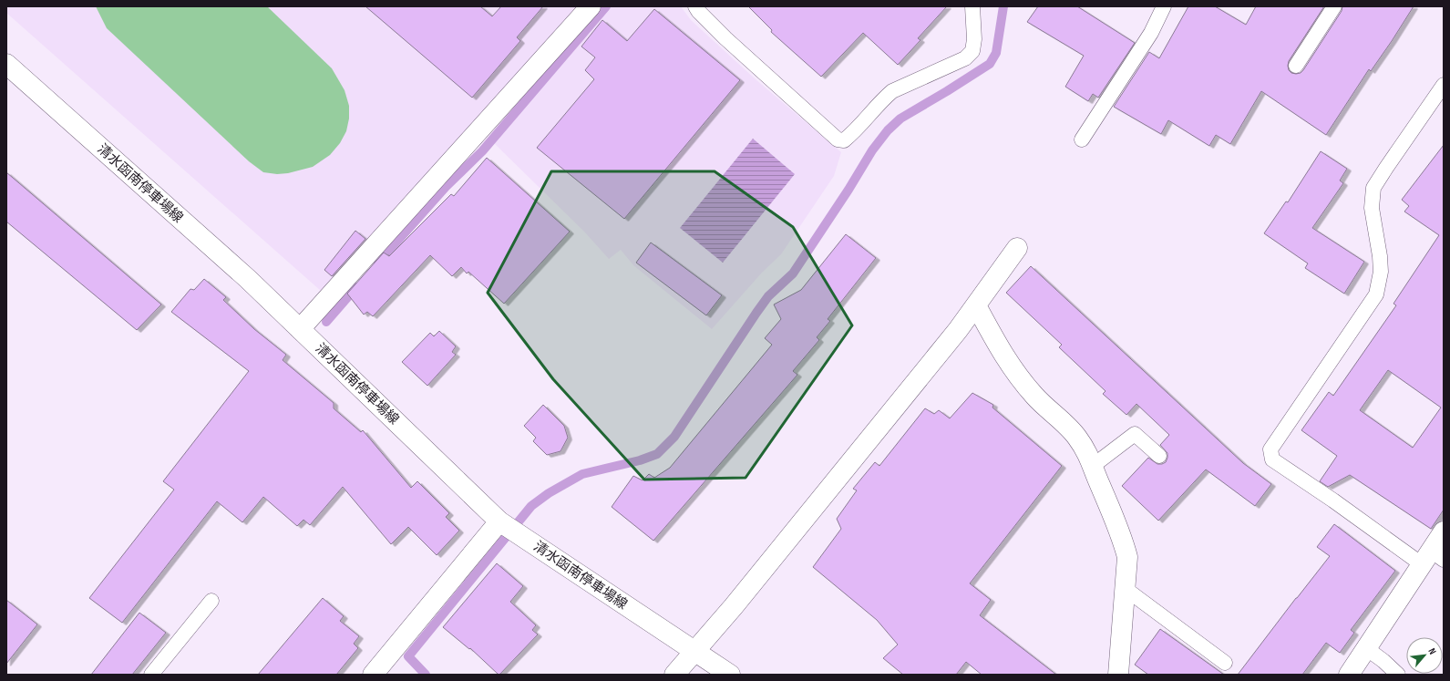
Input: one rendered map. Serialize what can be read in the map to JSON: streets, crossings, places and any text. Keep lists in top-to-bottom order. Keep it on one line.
{"streets":{"street":["清水函南停車場線"]},"north":"top right"}
